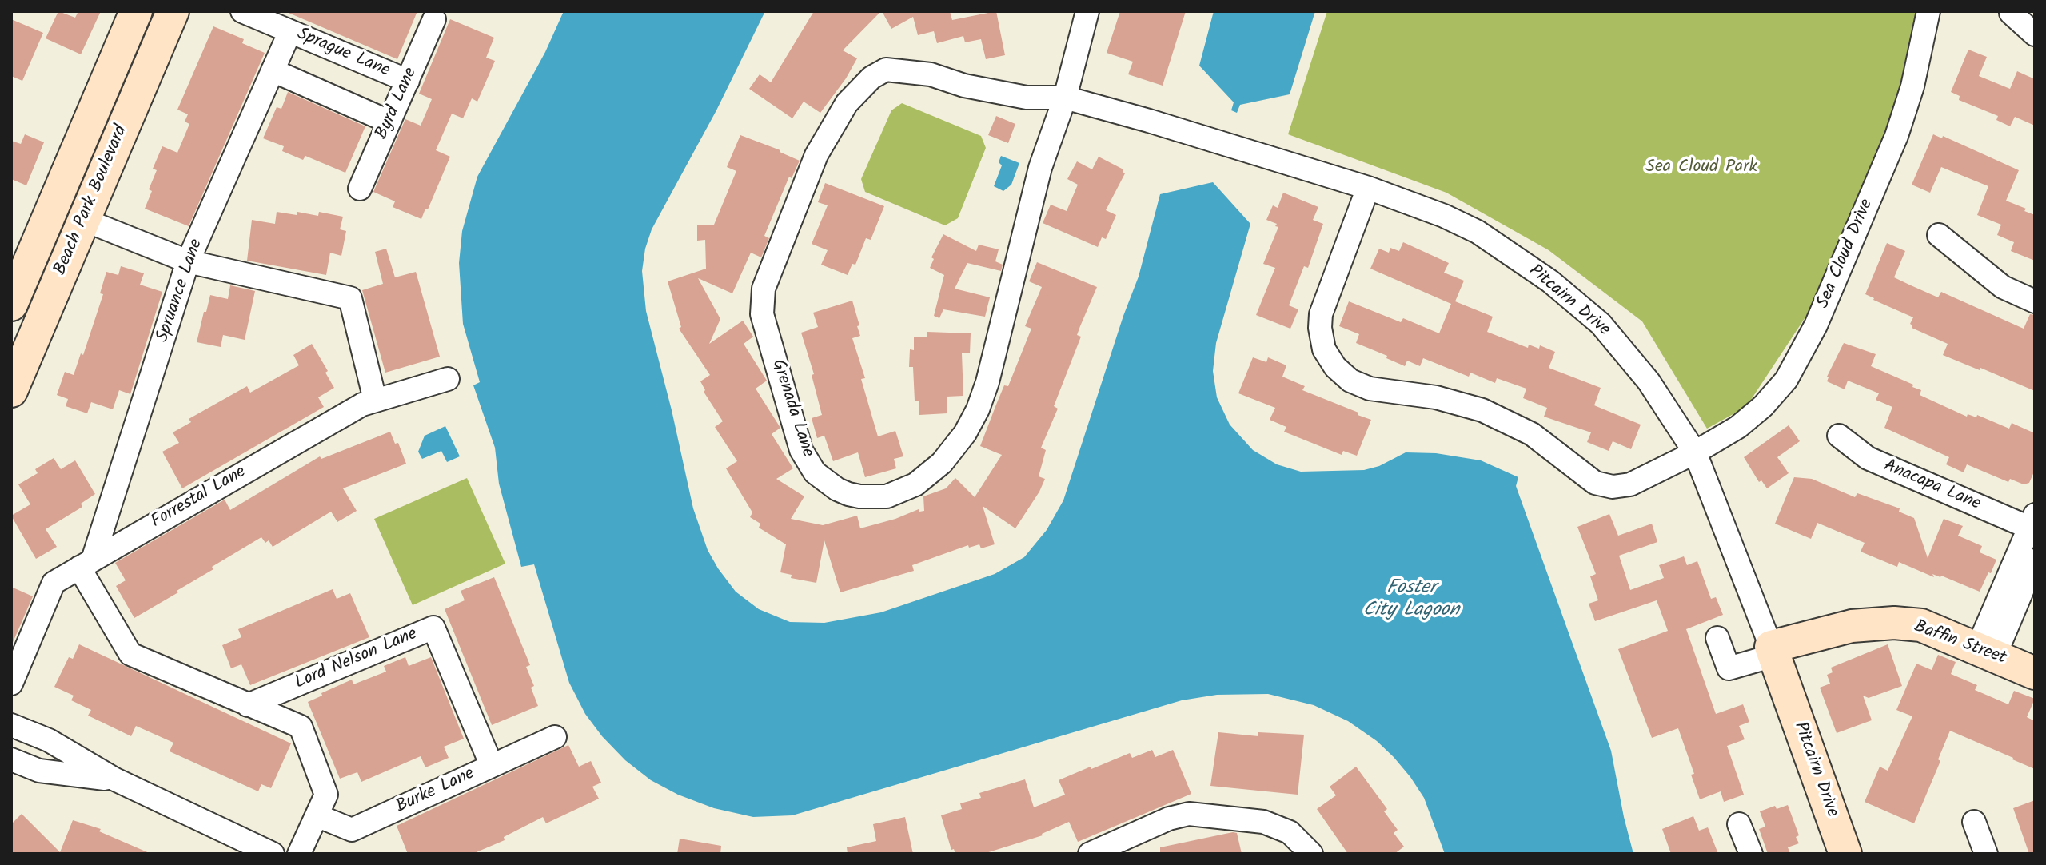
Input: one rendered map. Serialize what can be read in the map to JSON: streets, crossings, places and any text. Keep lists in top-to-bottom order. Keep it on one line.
{"streets":{"main road":["Beach Park Boulevard","Pitcairn Drive","Baffin Street"],"street":["Sprague Lane","Byrd Lane","Sea Cloud Drive","Spruance Lane","Grenada Lane","Anacapa Lane","Forrestal Lane","Lord Nelson Lane","Burke Lane"]},"crossings":[["Sprague Lane","Byrd Lane"],["Sprague Lane","Spruance Lane"],["Sea Cloud Drive","Pitcairn Drive"],["Spruance Lane","Forrestal Lane"],["Pitcairn Drive","Grenada Lane"],["Pitcairn Drive","Baffin Street"],["Anacapa Lane","Baffin Street"],["Lord Nelson Lane","Burke Lane"]],"water":["Foster City Lagoon"],"parks":["Sea Cloud Park"]}
